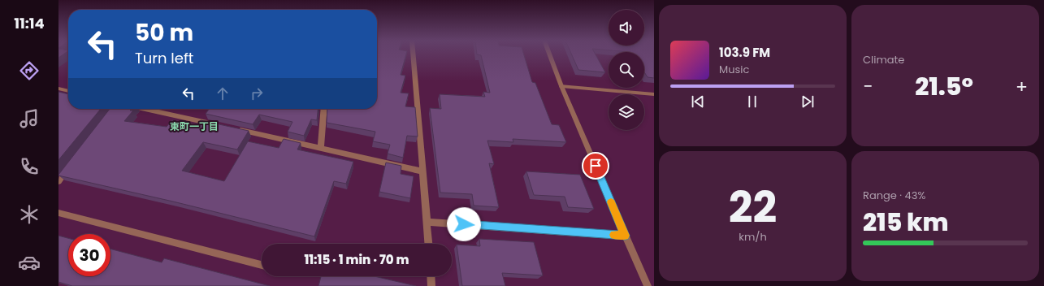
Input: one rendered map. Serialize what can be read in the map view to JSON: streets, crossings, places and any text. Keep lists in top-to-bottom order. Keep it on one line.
{"districts":["東町一丁目"],"page":{"tabs":"11:14","tile":["Climate",["22","km/h"],["Range · 43%","215 km"]],"turn":["50 m","Turn left"],"song":["103.9 FM","Music"],"heat":["−","21.5°","+"],"limit":"30","trip":"11:15 · 1 min · 70 m"}}
